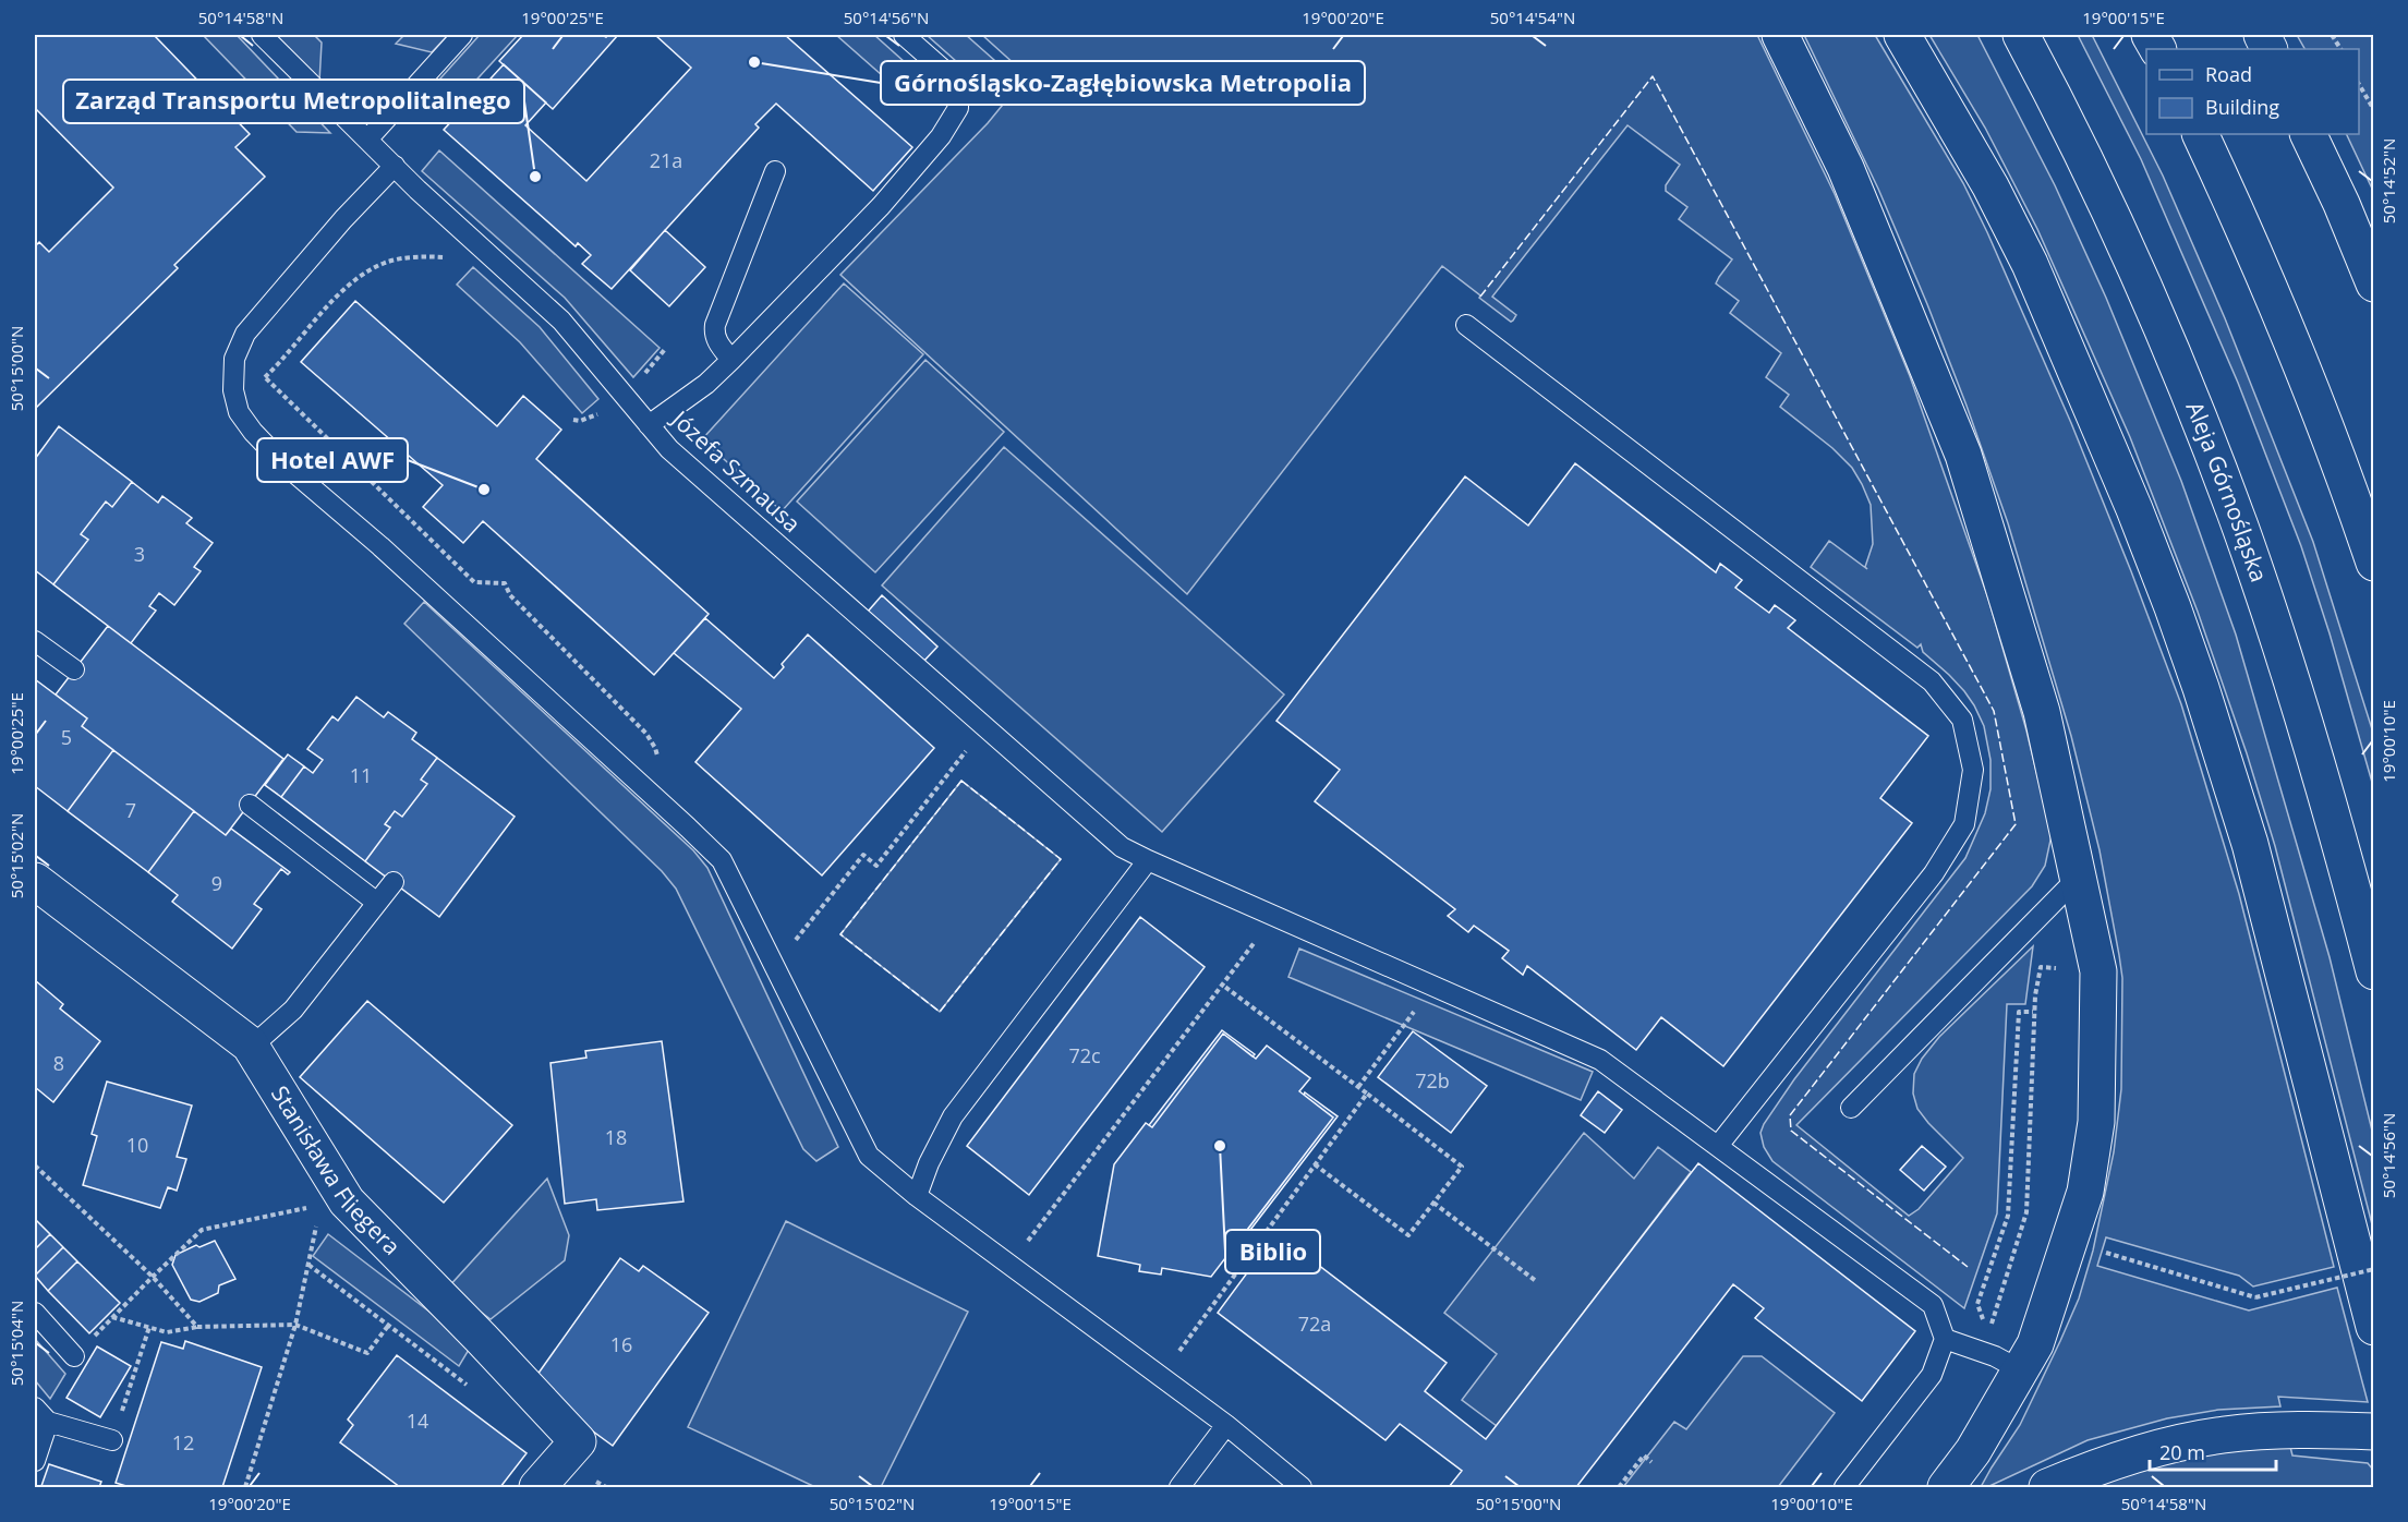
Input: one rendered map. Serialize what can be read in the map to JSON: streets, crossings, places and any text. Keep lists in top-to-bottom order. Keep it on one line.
{"streets":{"main road":["Aleja Górnośląska","Stanisława Fliegera"],"lane":["Józefa Szmausa"]},"places":["Górnośląsko-Zagłębiowska Metropolia","Zarząd Transportu Metropolitalnego","Hotel AWF","Biblio"],"house_numbers":["21a","3","5","11","7","9","72c","8","72b","18","10","72a","16","14","12"],"legend":["Road","Building"],"scale_bar":"20 m","coordinates":["50°14'58\"N","19°00'25\"E","50°14'56\"N","19°00'20\"E","50°14'54\"N","19°00'15\"E","50°14'52\"N","50°15'00\"N","19°00'10\"E","50°15'02\"N","50°15'04\"N"]}
